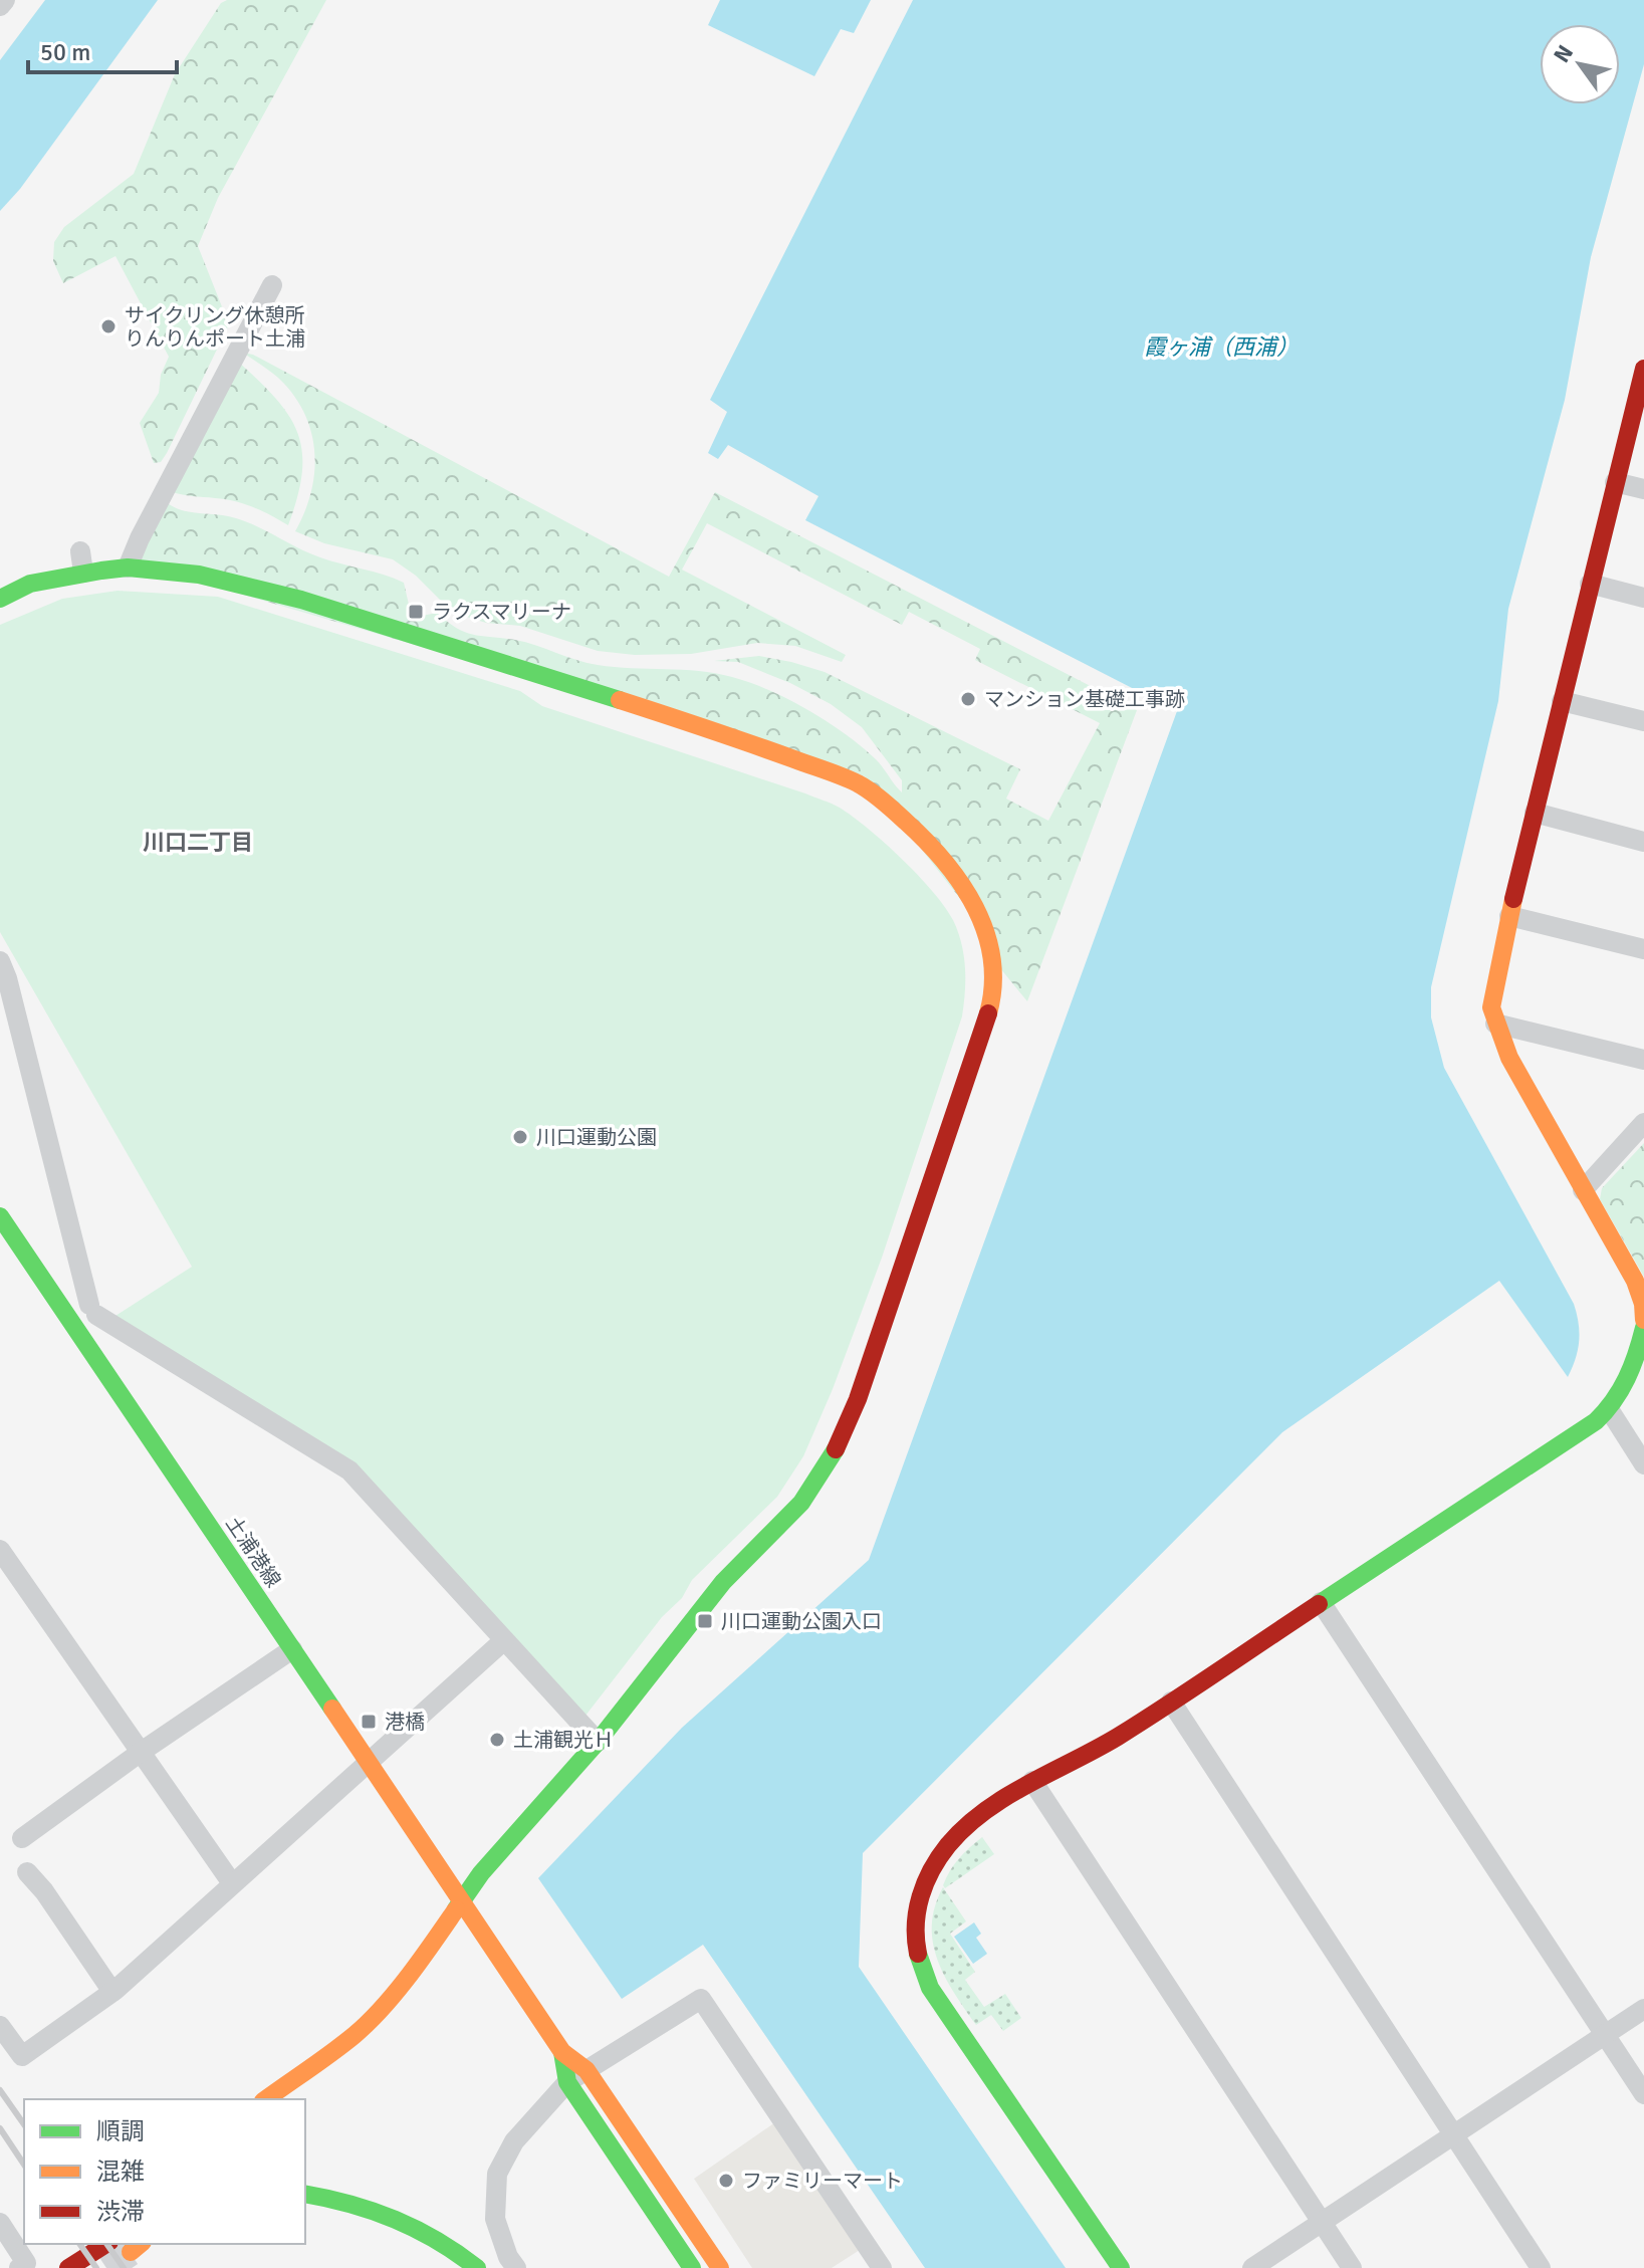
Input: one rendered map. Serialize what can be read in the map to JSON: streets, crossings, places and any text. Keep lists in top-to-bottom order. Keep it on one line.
{"streets":{"street":["土浦港線"]},"districts":["川口二丁目"],"water":["霞ヶ浦（西浦）"],"places":{"other":["サイクリング休憩所 りんりんポート土浦","マンション基礎工事跡","川口運動公園","土浦観光Ｈ","ファミリーマート"],"transit":["ラクスマリーナ","川口運動公園入口","港橋"]},"legend":["順調","混雑","渋滞"],"scale_bar":"50 m","north":"top left"}
